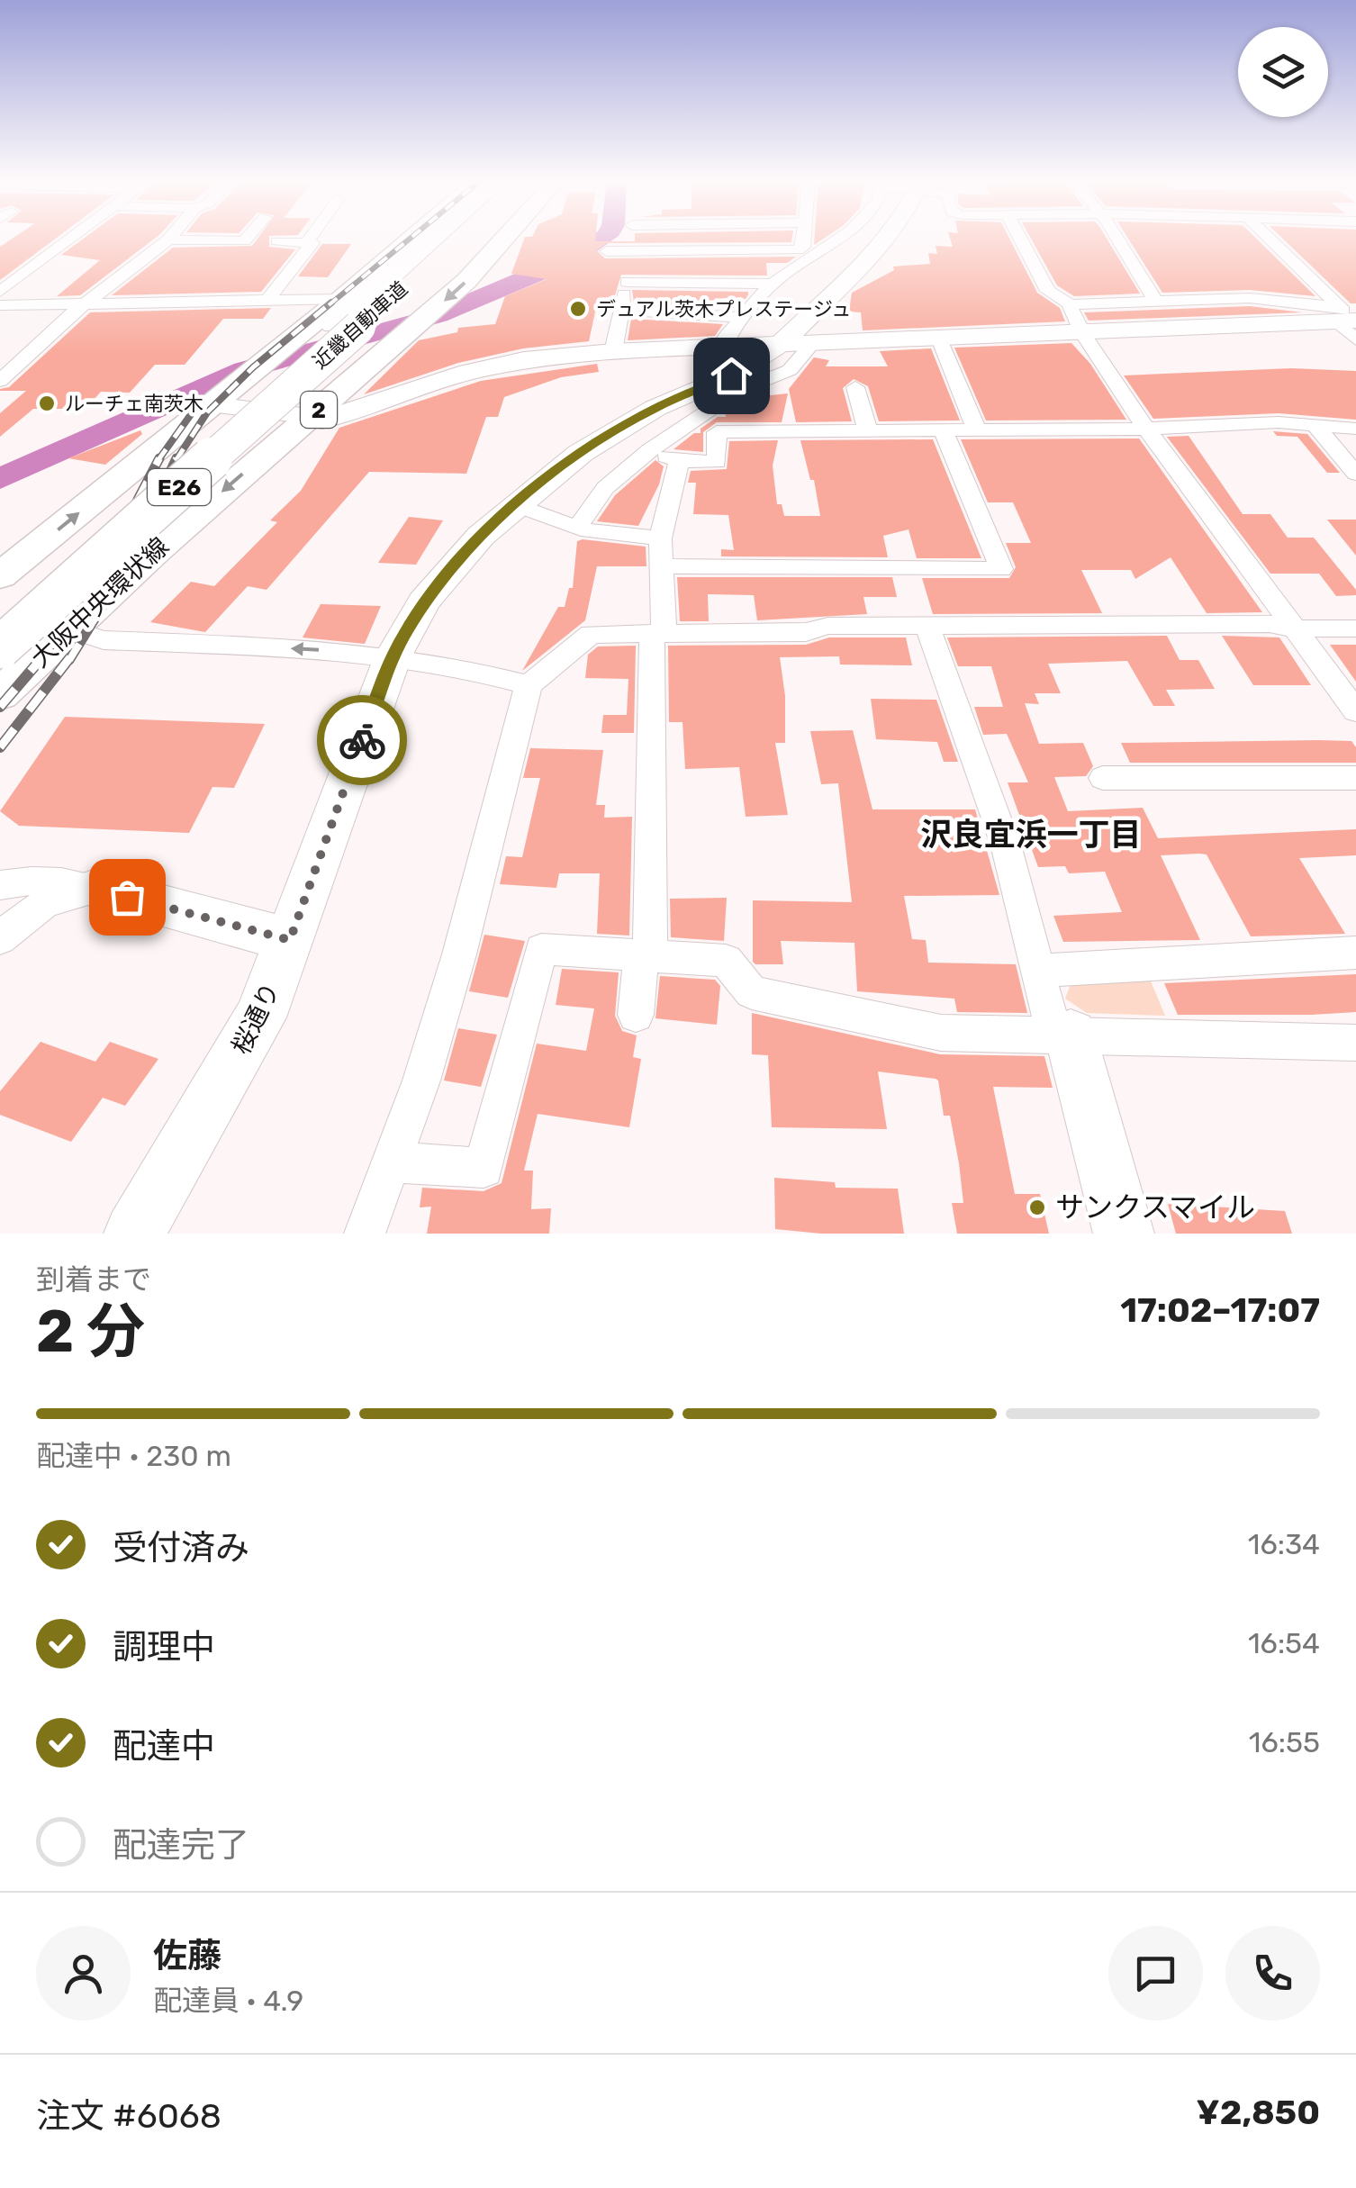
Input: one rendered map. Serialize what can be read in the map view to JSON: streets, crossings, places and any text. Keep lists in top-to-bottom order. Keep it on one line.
{"streets":{"highway":["近畿自動車道","E26"],"main road":["2","大阪中央環状線"],"street":["桜通り"]},"crossings":[["2","大阪中央環状線"]],"districts":["沢良宜浜一丁目"],"places":["デュアル茨木プレステージュ","ルーチェ南茨木","サンクスマイル"],"page":{"heading":["2 分","到着まで","17:02–17:07"],"panel":["佐藤","配達員 · 4.9","注文 #6068","¥2,850"],"bar":"配達中 · 230 m","list":[["受付済み","16:34"],["調理中","16:54"],["配達中","16:55"],"配達完了"]}}
